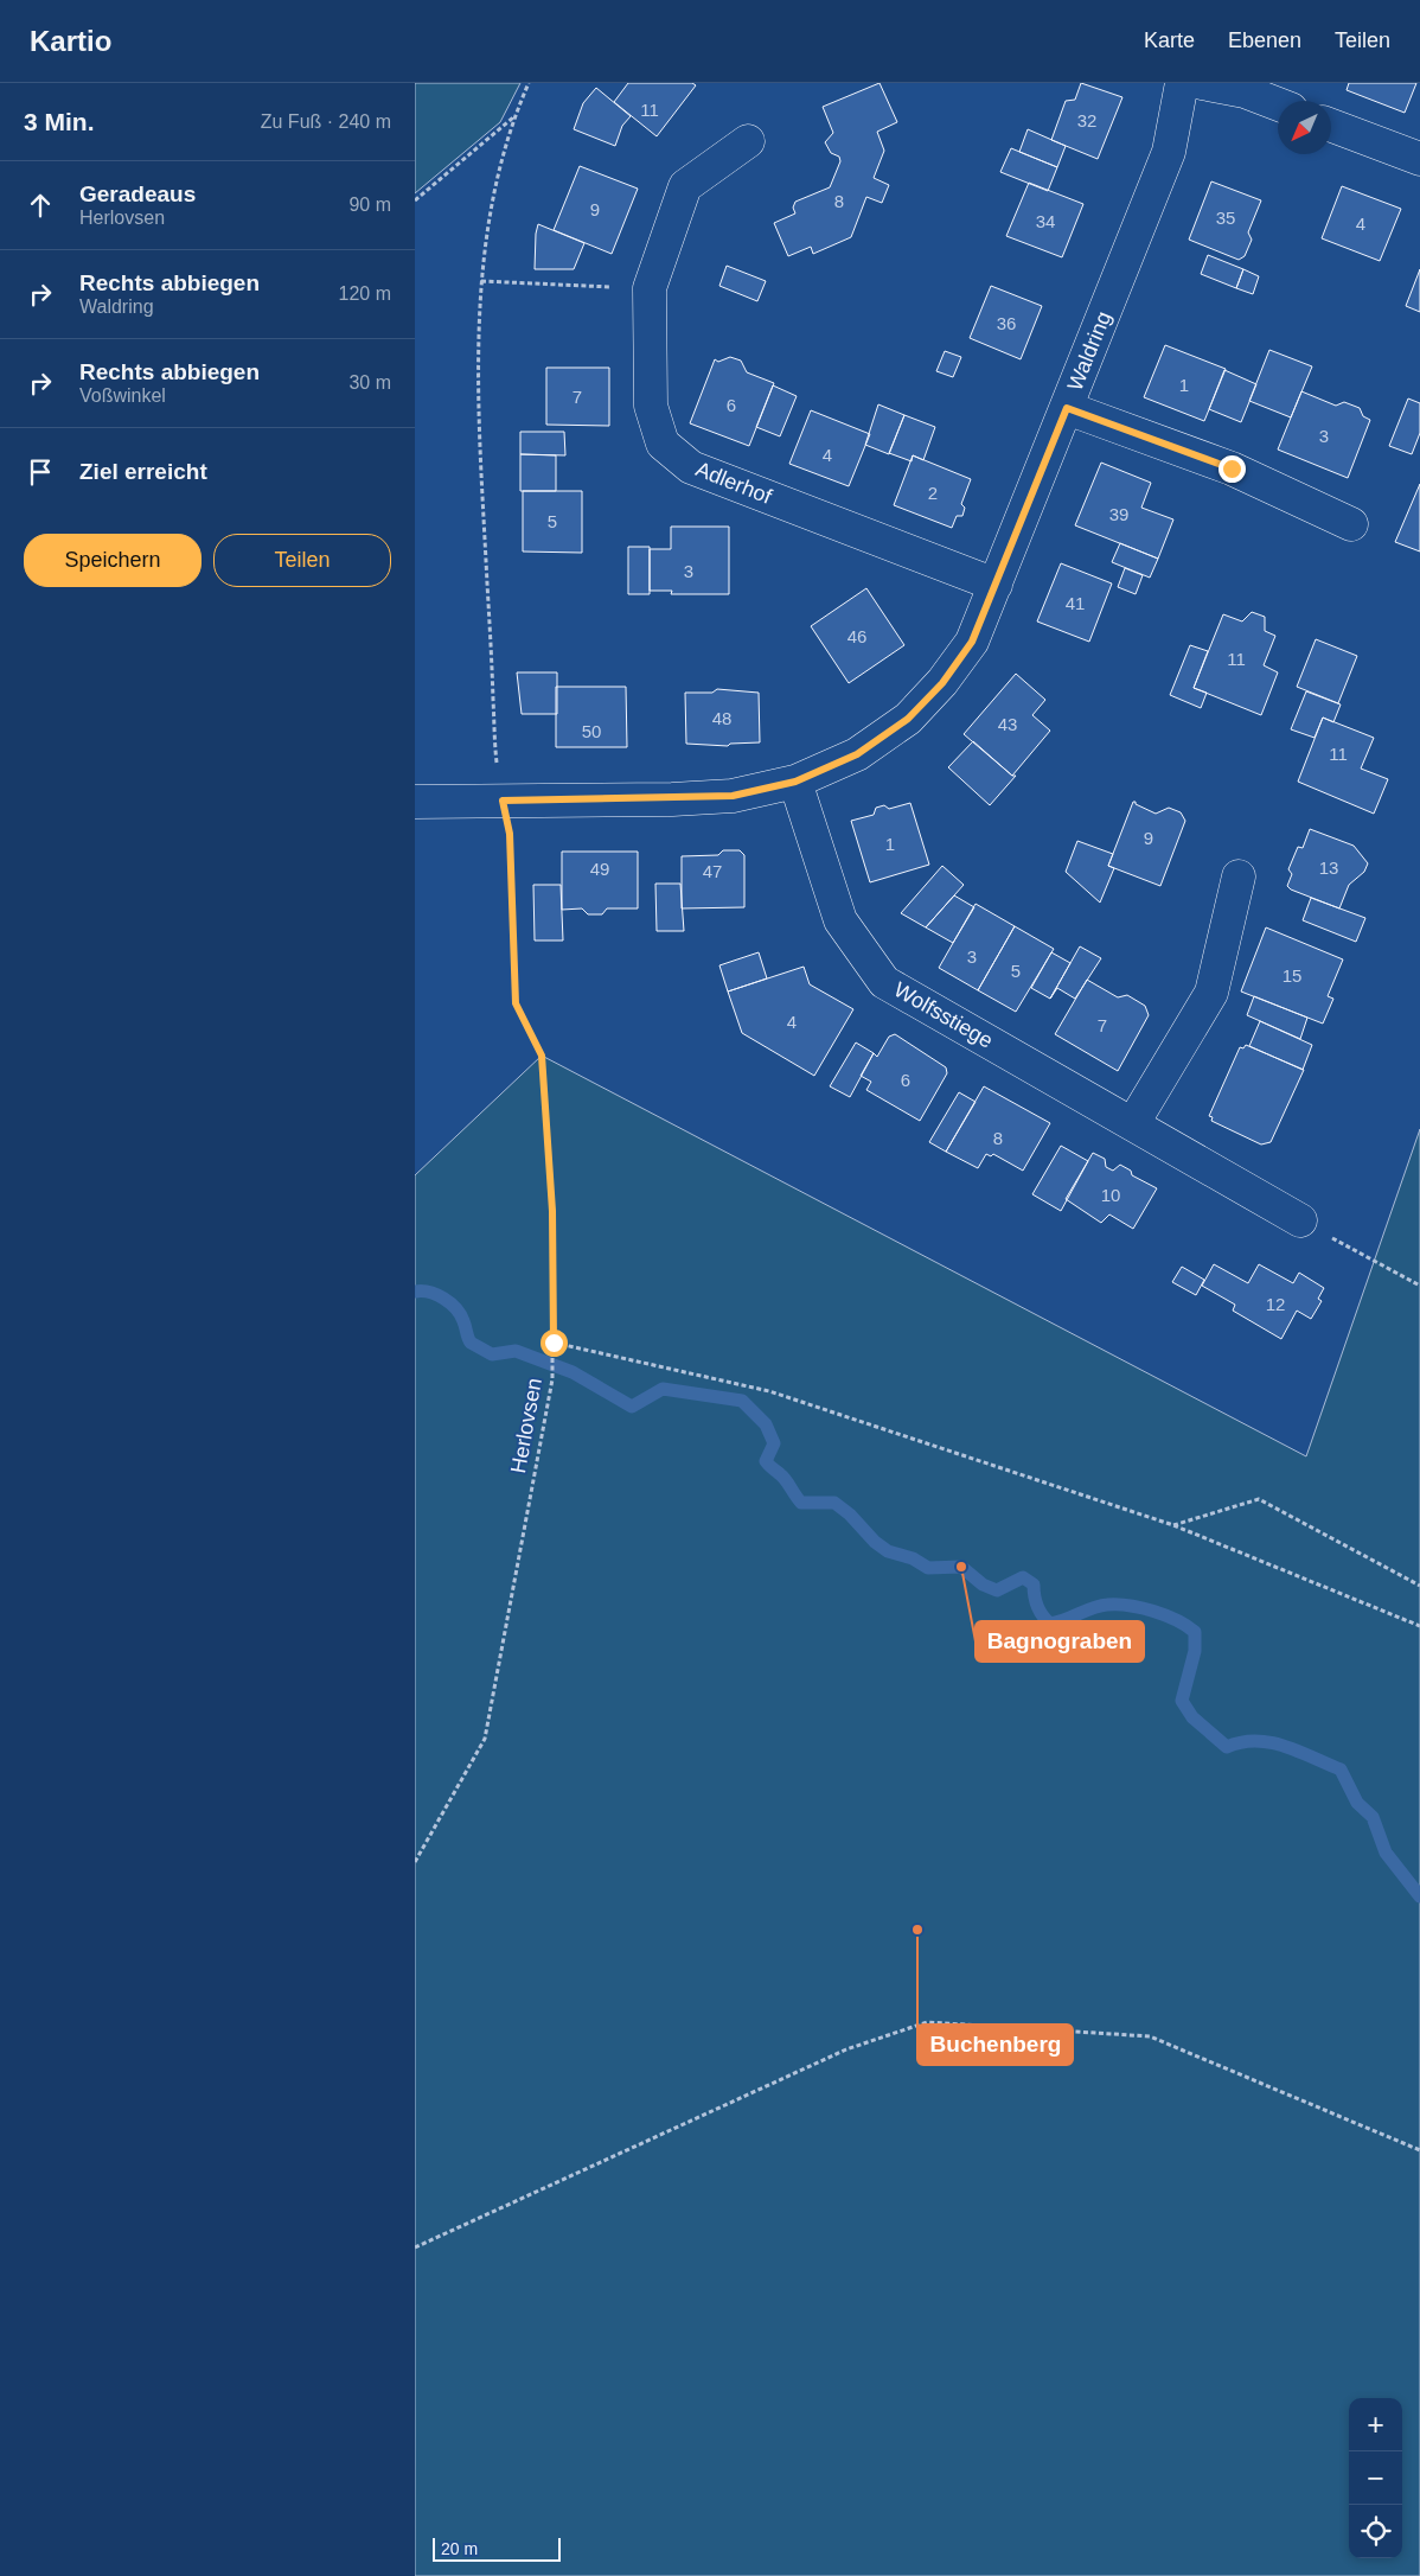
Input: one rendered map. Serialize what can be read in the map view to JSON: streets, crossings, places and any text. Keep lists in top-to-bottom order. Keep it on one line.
{"streets":{"street":["Waldring","Adlerhof","Wolfsstiege"],"path":["Herlovsen"]},"crossings":[["Waldring","Adlerhof"],["Waldring","Wolfsstiege"],["Waldring","Herlovsen"]],"places":["Bagnograben","Buchenberg"],"house_numbers":["11","32","8","9","35","34","4","36","1","7","6","3","4","2","39","5","3","41","46","11","48","43","50","11","9","1","13","49","47","3","5","15","4","7","6","8","10","12"],"scale_bar":"20 m","north":"bottom left","page":{"header":"Kartio","nav":["Karte","Ebenen","Teilen"],"heading":["3 Min.","Zu Fuß · 240 m"],"list":[["Geradeaus","Herlovsen","90 m"],["Rechts abbiegen","Waldring","120 m"],["Rechts abbiegen","Voßwinkel","30 m"],"Ziel erreicht"],"buttons":["Speichern","Teilen"],"map_buttons":["+","−"],"scale":"20 m"}}
